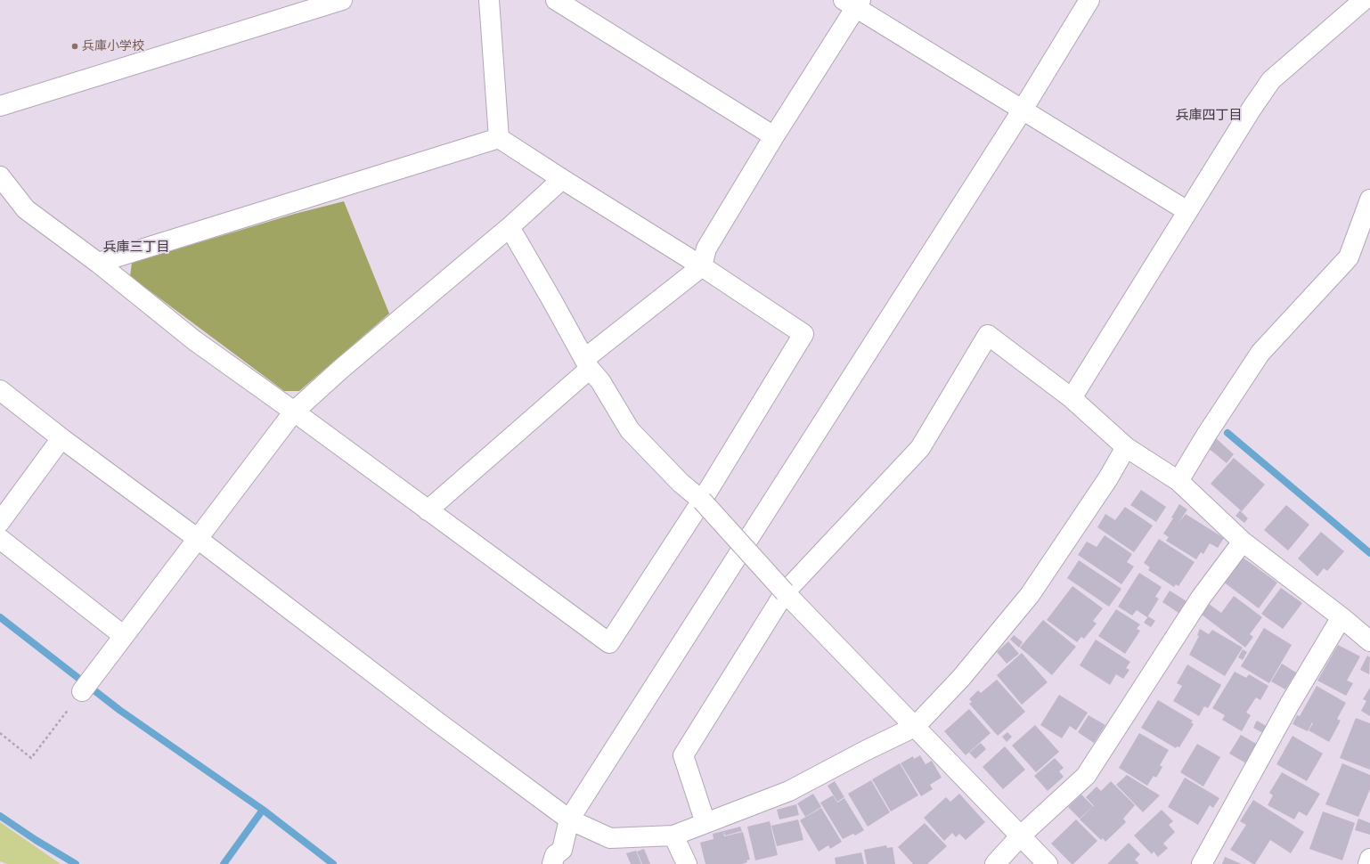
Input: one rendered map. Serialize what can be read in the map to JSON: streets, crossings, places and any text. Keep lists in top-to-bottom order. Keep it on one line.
{"districts":["兵庫四丁目","兵庫三丁目"],"places":["兵庫小学校"]}
